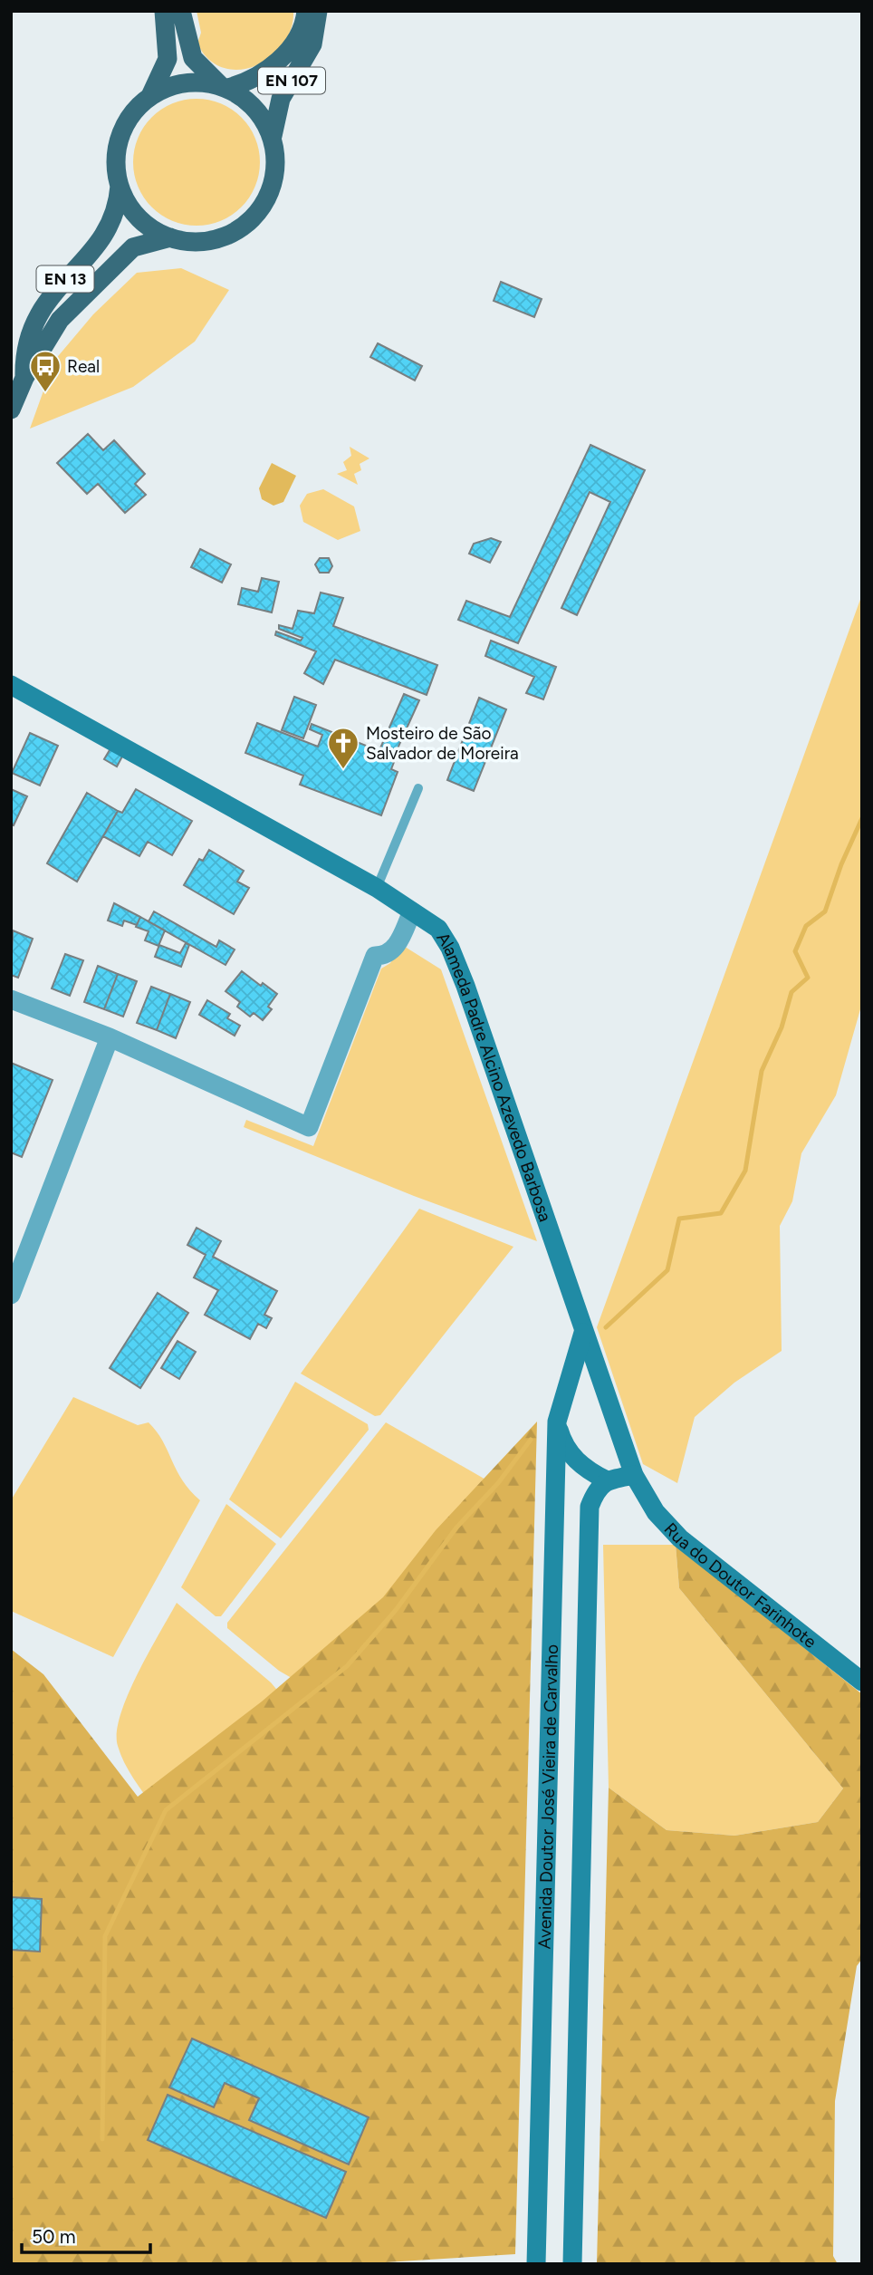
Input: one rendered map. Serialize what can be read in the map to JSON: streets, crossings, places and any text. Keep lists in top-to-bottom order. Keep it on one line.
{"streets":{"main road":["EN 107","EN 13"],"street":["Alameda Padre Alcino Azevedo Barbosa","Rua do Doutor Farinhote","Avenida Doutor José Vieira de Carvalho"]},"crossings":[["EN 107","EN 13"],["Alameda Padre Alcino Azevedo Barbosa","Rua do Doutor Farinhote"],["Alameda Padre Alcino Azevedo Barbosa","Avenida Doutor José Vieira de Carvalho"]],"places":{"bus stop":["Real"],"church":["Mosteiro de São Salvador de Moreira"]},"scale_bar":"50 m"}
